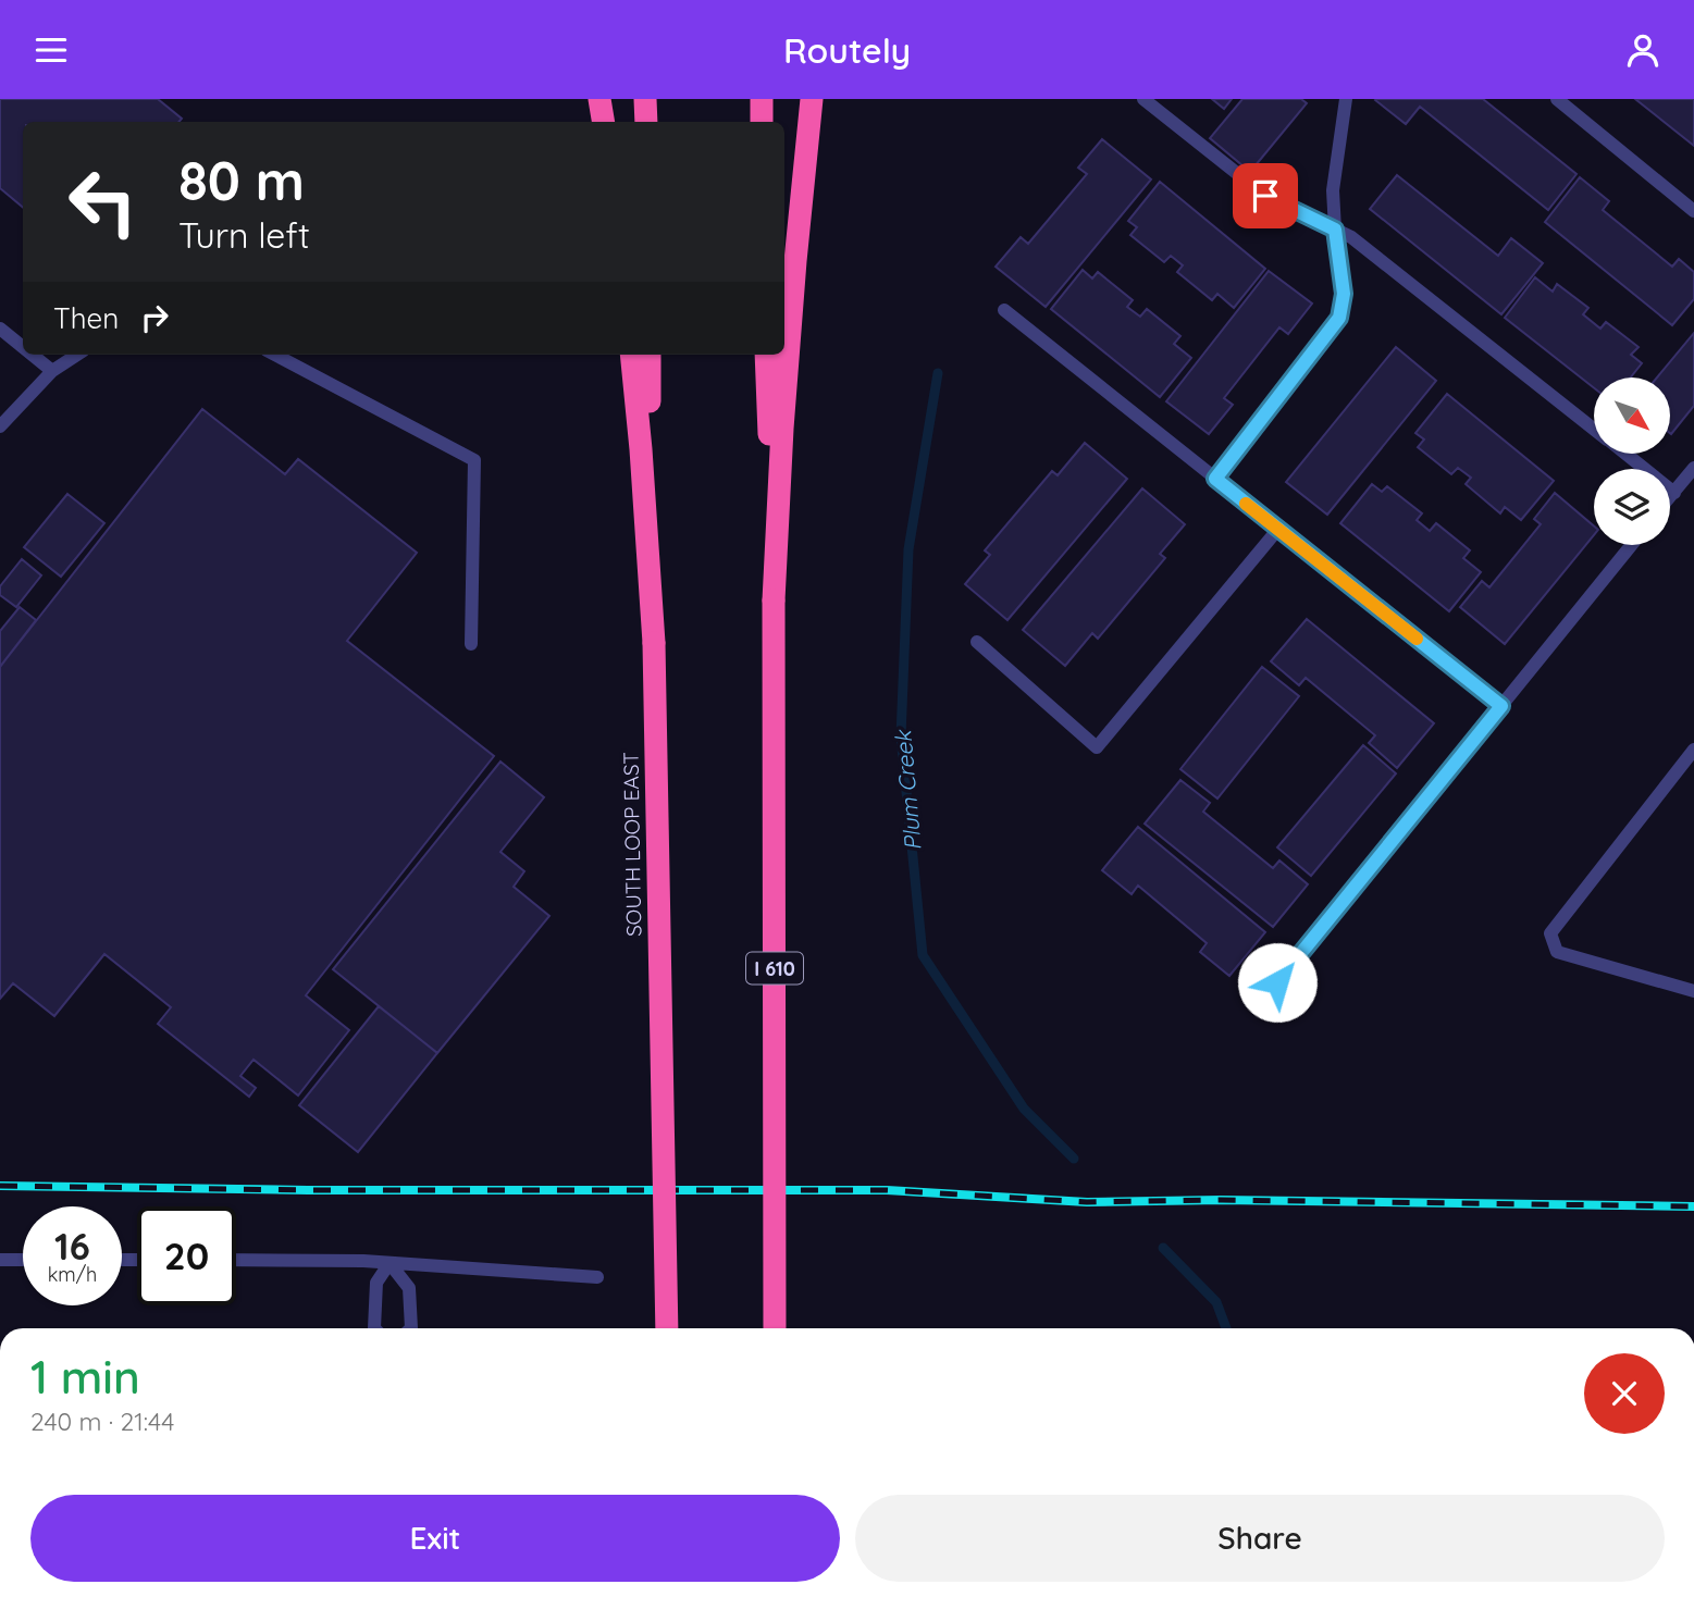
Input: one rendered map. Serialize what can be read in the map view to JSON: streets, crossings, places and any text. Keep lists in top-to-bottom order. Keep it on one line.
{"streets":{"highway":["SOUTH LOOP EAST","I 610"]},"water":["Plum Creek"],"north":"bottom right","page":{"header":"Routely","turn":["80 m","Turn left"],"then":"Then","speed":"16 km/h","limit":"20","heading":["1 min","240 m · 21:44"],"buttons":["Exit","Share"]}}
